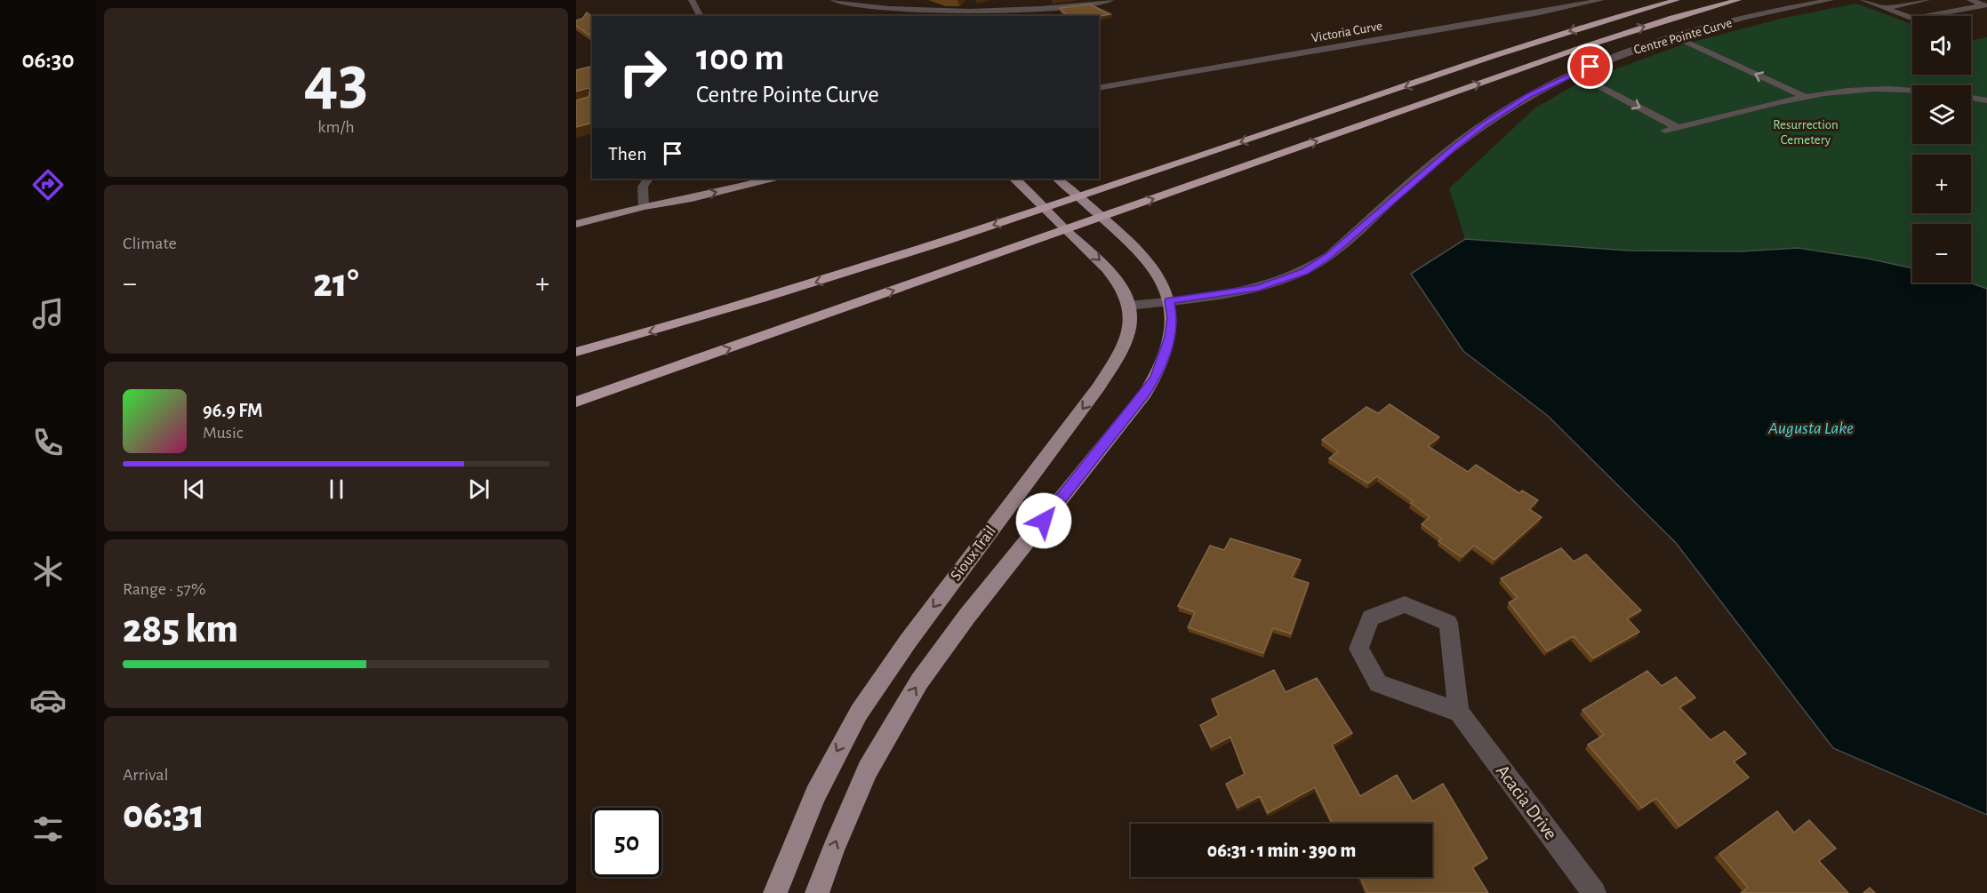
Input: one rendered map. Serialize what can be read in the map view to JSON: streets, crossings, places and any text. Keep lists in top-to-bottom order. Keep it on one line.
{"streets":{"main road":["Sioux Trail"],"street":["Victoria Curve","Centre Pointe Curve","Acacia Drive"]},"crossings":[["Centre Pointe Curve","Sioux Trail"]],"water":["Augusta Lake"],"parks":["Resurrection Cemetery"],"page":{"tabs":"06:30","tile":[["43","km/h"],"Climate",["Range · 57%","285 km"],["Arrival","06:31"]],"map_buttons":["+","−"],"turn":["100 m","Centre Pointe Curve"],"then":"Then","heat":["−","21°","+"],"song":["96.9 FM","Music"],"limit":"50","trip":"06:31 · 1 min · 390 m"}}
